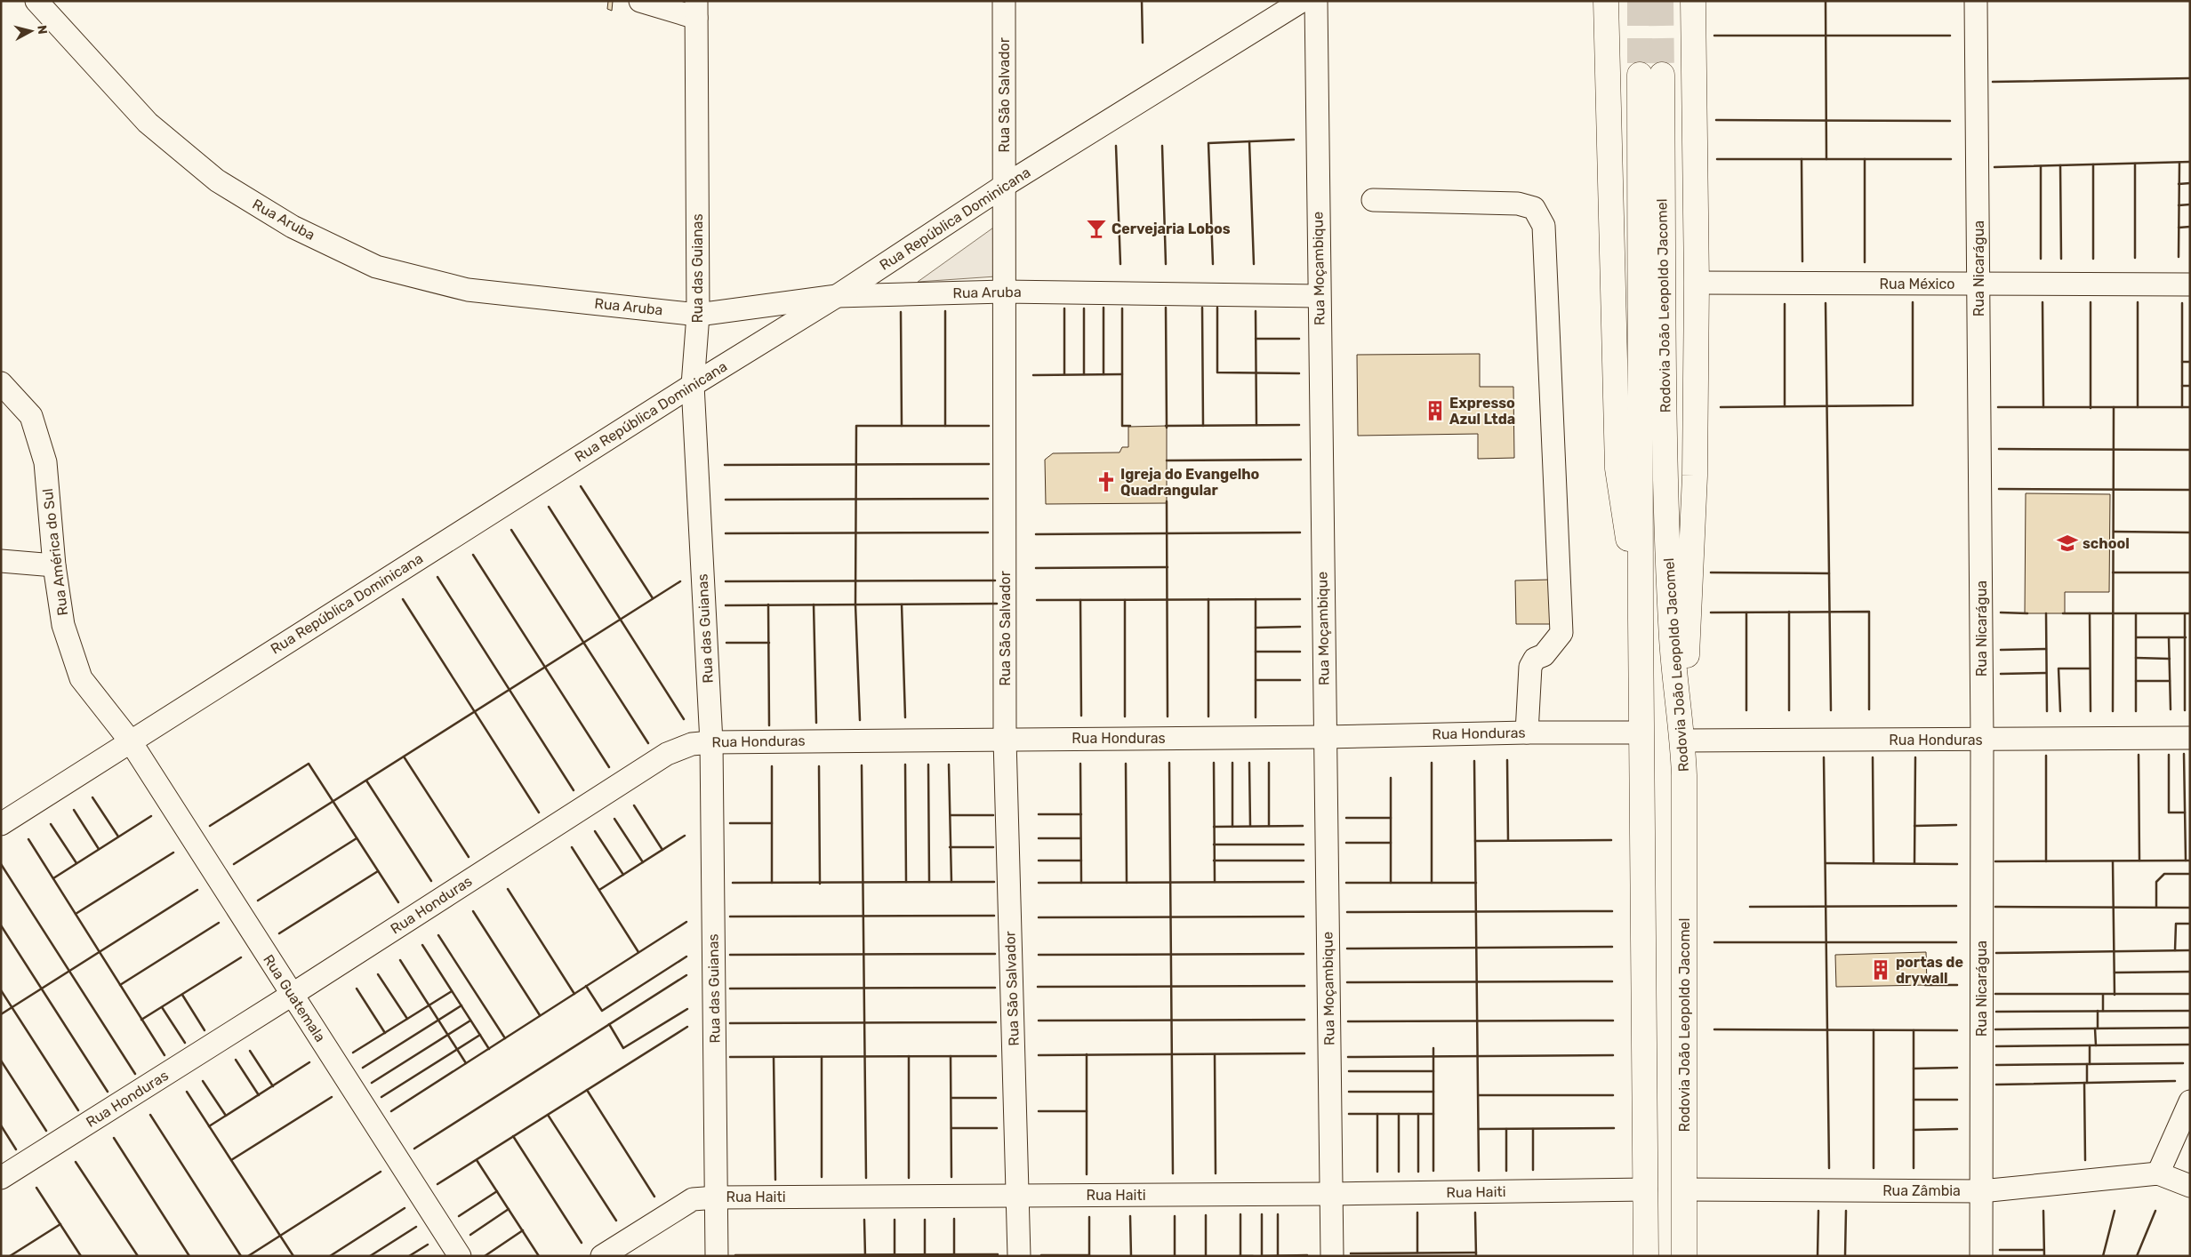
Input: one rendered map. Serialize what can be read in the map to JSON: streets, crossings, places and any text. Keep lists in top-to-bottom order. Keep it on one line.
{"streets":{"highway":["Rodovia João Leopoldo Jacomel"],"street":["Rua São Salvador","Rua República Dominicana","Rua Aruba","Rua das Guianas","Rua Moçambique","Rua Nicarágua","Rua México","Rua América do Sul","Rua Honduras","Rua Guatemala","Rua Zâmbia","Rua Haiti"]},"crossings":[["Rua São Salvador","Rua República Dominicana"],["Rua São Salvador","Rua Aruba"],["Rua São Salvador","Rua Honduras"],["Rua São Salvador","Rua Haiti"],["Rua República Dominicana","Rua Aruba"],["Rua República Dominicana","Rua das Guianas"],["Rua República Dominicana","Rua América do Sul"],["Rua República Dominicana","Rua Guatemala"],["Rua Aruba","Rua das Guianas"],["Rua Aruba","Rua Moçambique"],["Rua das Guianas","Rua Honduras"],["Rua das Guianas","Rua Haiti"],["Rua Moçambique","Rua Honduras"],["Rua Moçambique","Rua Haiti"],["Rua Nicarágua","Rua México"],["Rua Nicarágua","Rua Honduras"],["Rua Nicarágua","Rua Zâmbia"],["Rodovia João Leopoldo Jacomel","Rua Honduras"],["Rodovia João Leopoldo Jacomel","Rua Zâmbia"],["Rodovia João Leopoldo Jacomel","Rua Haiti"],["Rua América do Sul","Rua Guatemala"],["Rua Honduras","Rua Guatemala"]],"places":{"bar":["Cervejaria Lobos"],"building":["Expresso Azul Ltda","portas de drywall"],"church":["Igreja do Evangelho Quadrangular"],"school or university":["school"]},"north":"right"}
